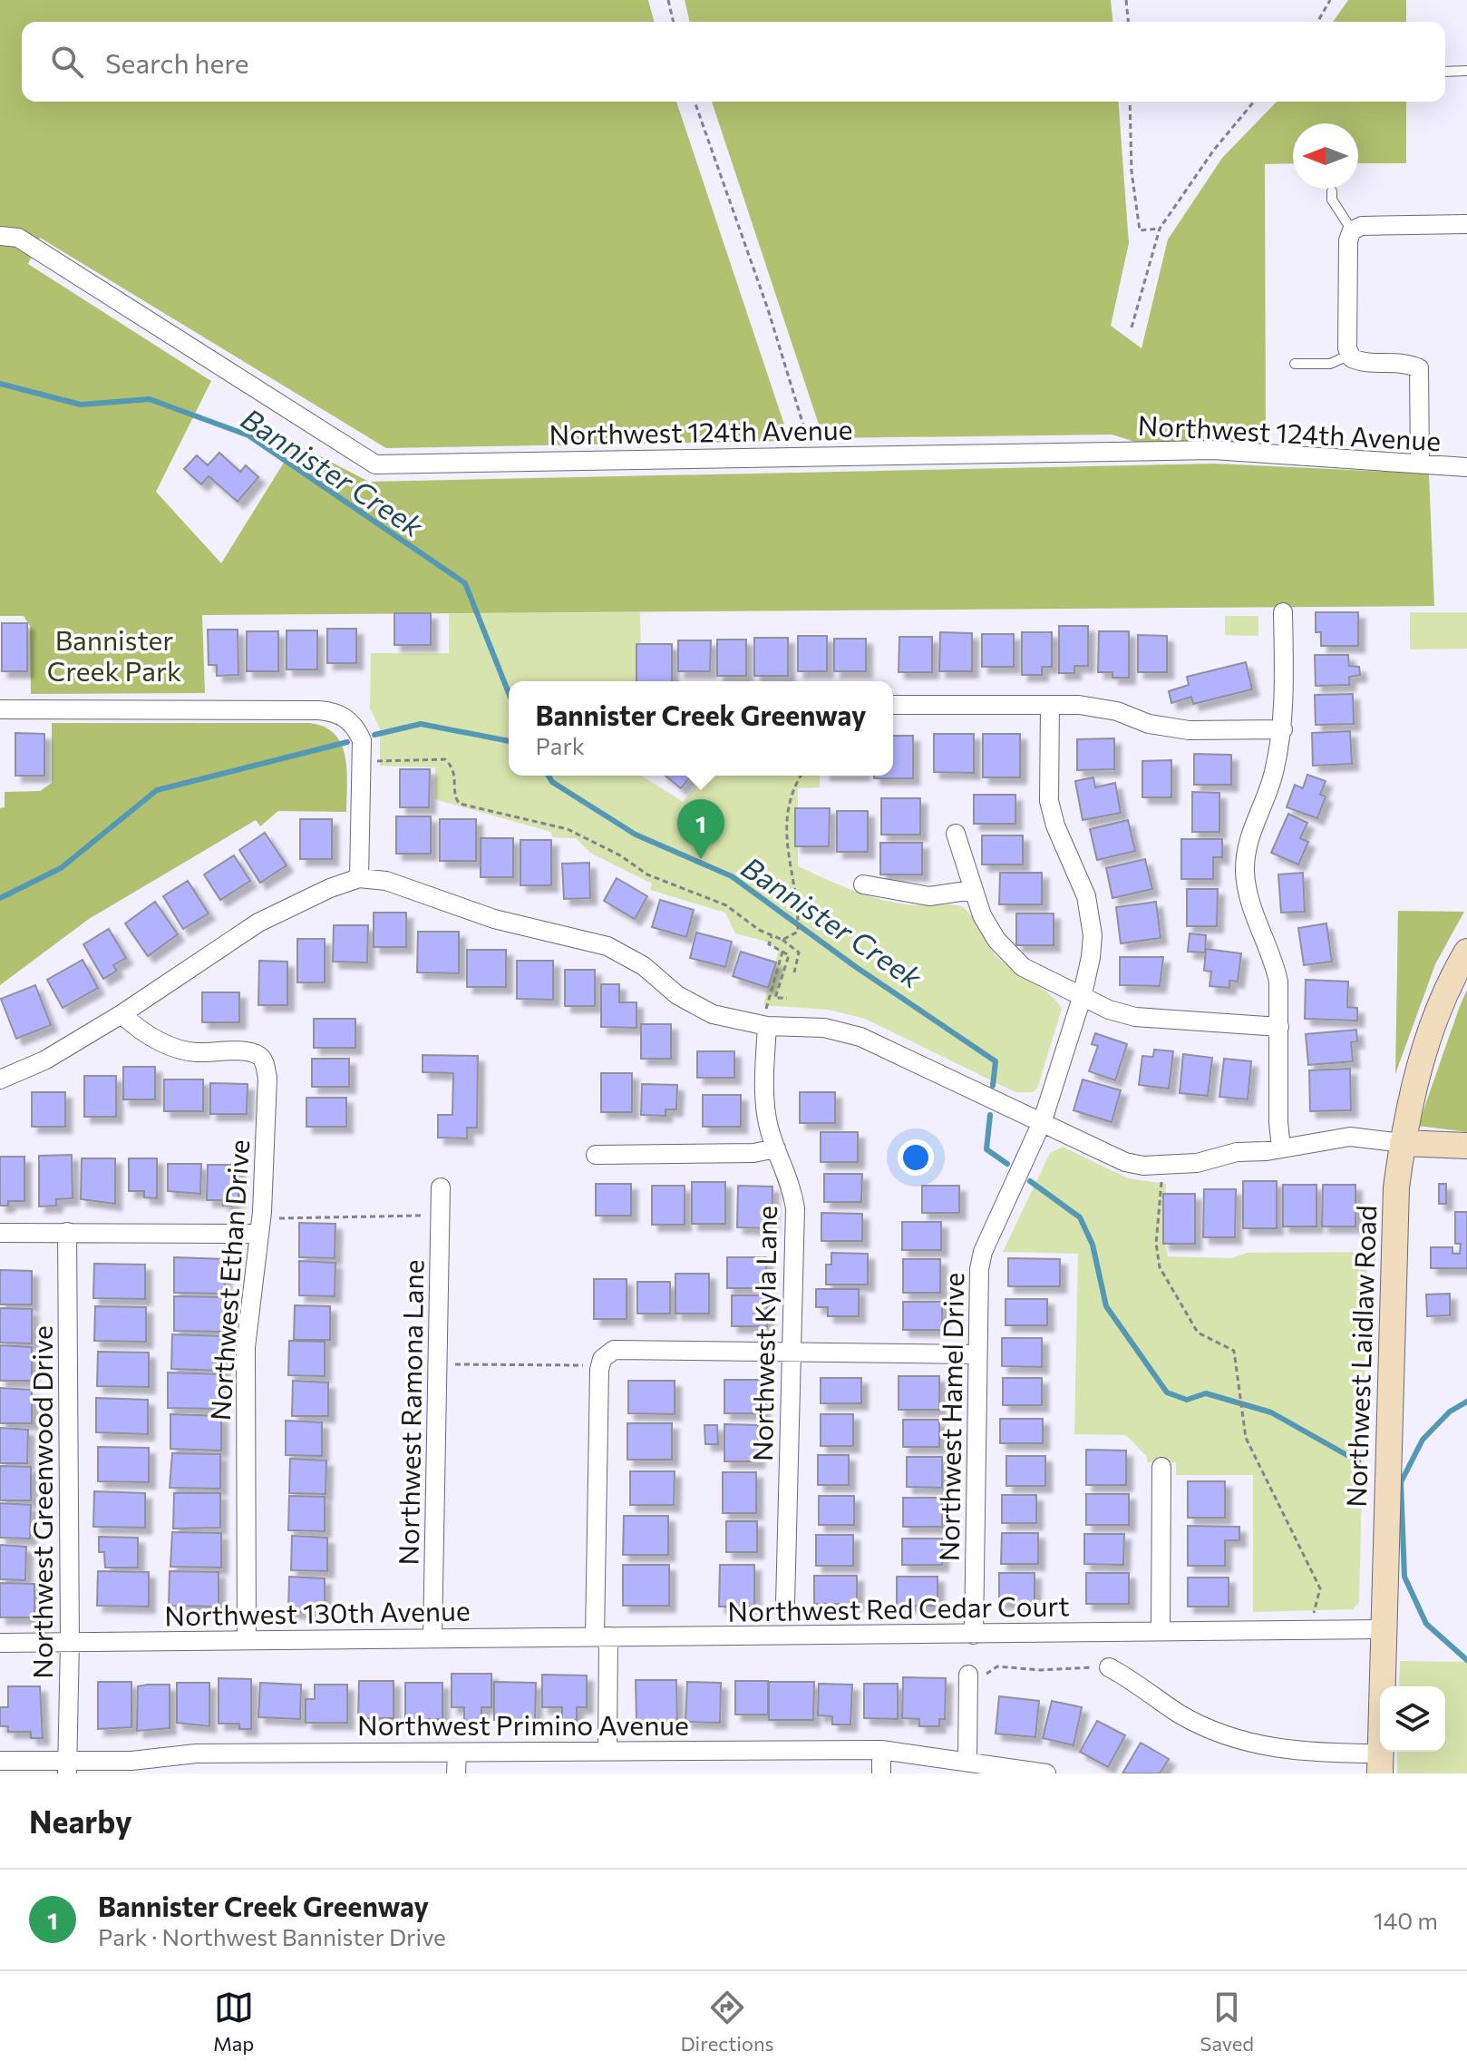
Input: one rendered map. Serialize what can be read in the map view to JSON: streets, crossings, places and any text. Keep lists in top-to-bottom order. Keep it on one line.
{"streets":{"main road":["Northwest Laidlaw Road"],"street":["Northwest 124th Avenue","Northwest Ethan Drive","Northwest Kyla Lane","Northwest Ramona Lane","Northwest Hamel Drive","Northwest Greenwood Drive","Northwest Red Cedar Court","Northwest 130th Avenue","Northwest Primino Avenue"]},"crossings":[["Northwest Ethan Drive","Northwest 130th Avenue"],["Northwest Laidlaw Road","Northwest Red Cedar Court"],["Northwest Ramona Lane","Northwest 130th Avenue"],["Northwest Hamel Drive","Northwest Red Cedar Court"],["Northwest Greenwood Drive","Northwest 130th Avenue"],["Northwest Greenwood Drive","Northwest Primino Avenue"],["Northwest Red Cedar Court","Northwest 130th Avenue"]],"water":["Bannister Creek"],"parks":["Bannister Creek Park"],"north":"left","page":{"search":"Search here","popup":["Bannister Creek Greenway","Park"],"pins":"1","heading":"Nearby","list":[{"mark":"1","name":"Bannister Creek Greenway","note":"Park · Northwest Bannister Drive","value":"140 m"}],"nav":["Map","Directions","Saved"]}}
